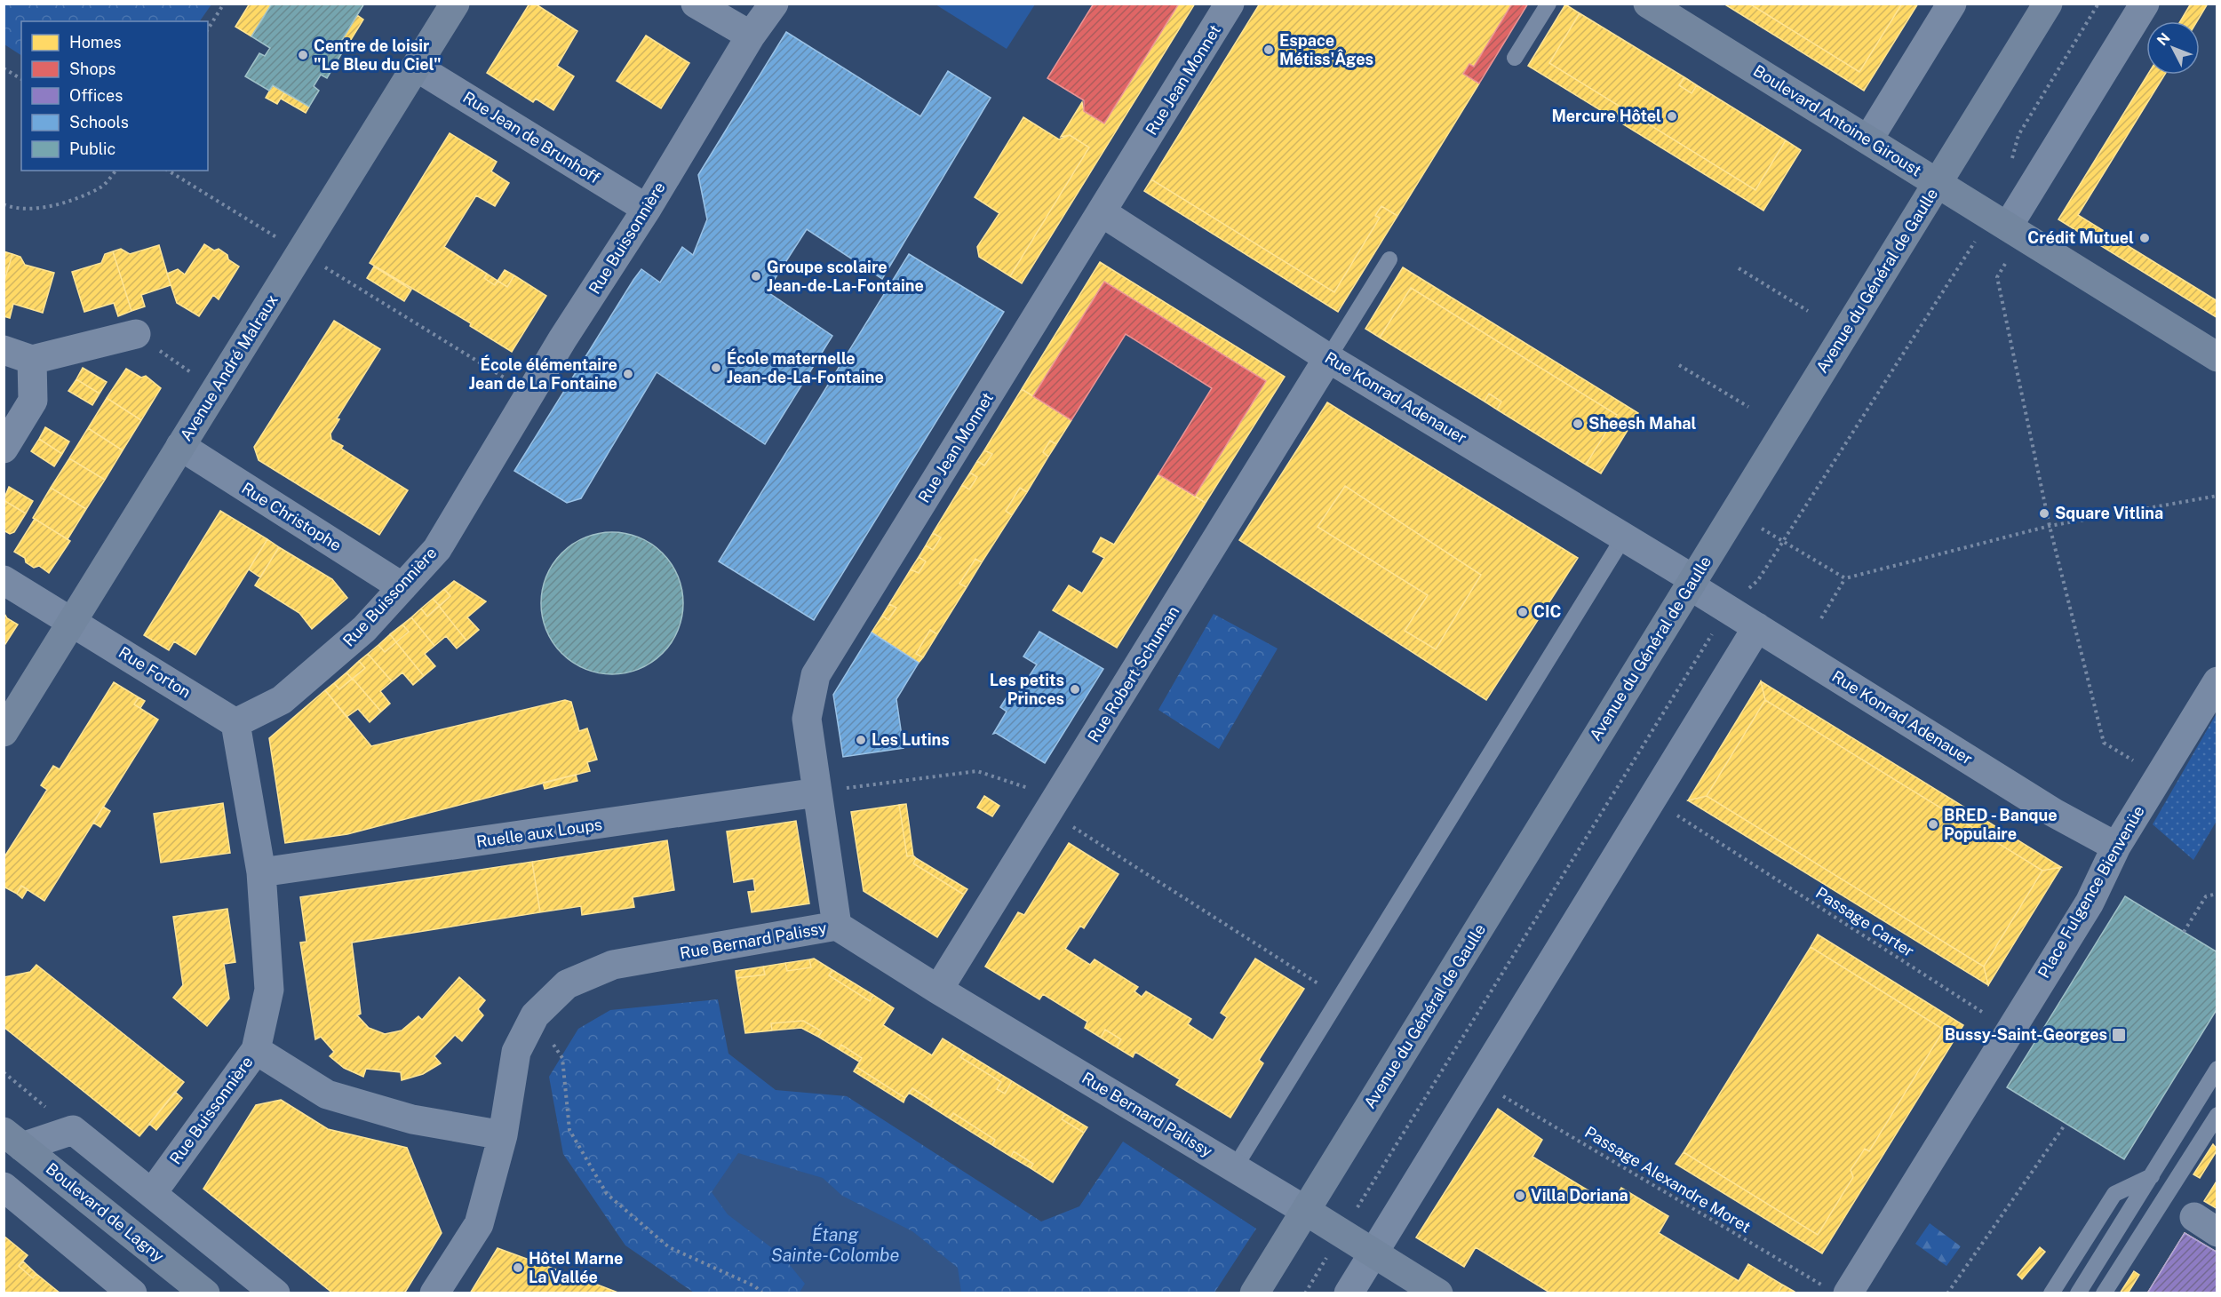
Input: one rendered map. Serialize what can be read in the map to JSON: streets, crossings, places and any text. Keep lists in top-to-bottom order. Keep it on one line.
{"streets":{"main road":["Boulevard Antoine Giroust","Avenue du Général de Gaulle","Avenue André Malraux","Boulevard de Lagny"],"street":["Rue Jean Monnet","Rue Jean de Brunhoff","Rue Buissonnière","Rue Konrad Adenauer","Rue Christophe","Rue Forton","Rue Robert Schuman","Ruelle aux Loups","Place Fulgence Bienvenüe","Rue Bernard Palissy"],"path":["Passage Carter","Passage Alexandre Moret"]},"crossings":[["Rue Jean Monnet","Rue Konrad Adenauer"],["Rue Jean Monnet","Ruelle aux Loups"],["Rue Jean Monnet","Rue Bernard Palissy"],["Boulevard Antoine Giroust","Avenue du Général de Gaulle"],["Rue Jean de Brunhoff","Rue Buissonnière"],["Rue Jean de Brunhoff","Avenue André Malraux"],["Rue Buissonnière","Rue Christophe"],["Rue Buissonnière","Rue Forton"],["Rue Buissonnière","Ruelle aux Loups"],["Avenue du Général de Gaulle","Rue Konrad Adenauer"],["Avenue du Général de Gaulle","Rue Bernard Palissy"],["Avenue André Malraux","Rue Christophe"],["Avenue André Malraux","Rue Forton"],["Rue Konrad Adenauer","Rue Robert Schuman"],["Rue Konrad Adenauer","Place Fulgence Bienvenüe"],["Rue Robert Schuman","Rue Bernard Palissy"],["Place Fulgence Bienvenüe","Passage Alexandre Moret"]],"water":["Étang Sainte-Colombe"],"places":{"other":["Espace Métiss'Âges","Centre de loisir \"Le Bleu du Ciel\"","Mercure Hôtel","Crédit Mutuel","Groupe scolaire Jean-de-La-Fontaine","École maternelle Jean-de-La-Fontaine","École élémentaire Jean de La Fontaine","Sheesh Mahal","Square Vitlina","CIC","Les petits Princes","Les Lutins","BRED - Banque Populaire","Villa Doriana","Hôtel Marne La Vallée"],"transit":["Bussy-Saint-Georges"]},"legend":["Homes","Shops","Offices","Schools","Public"],"north":"top left"}
